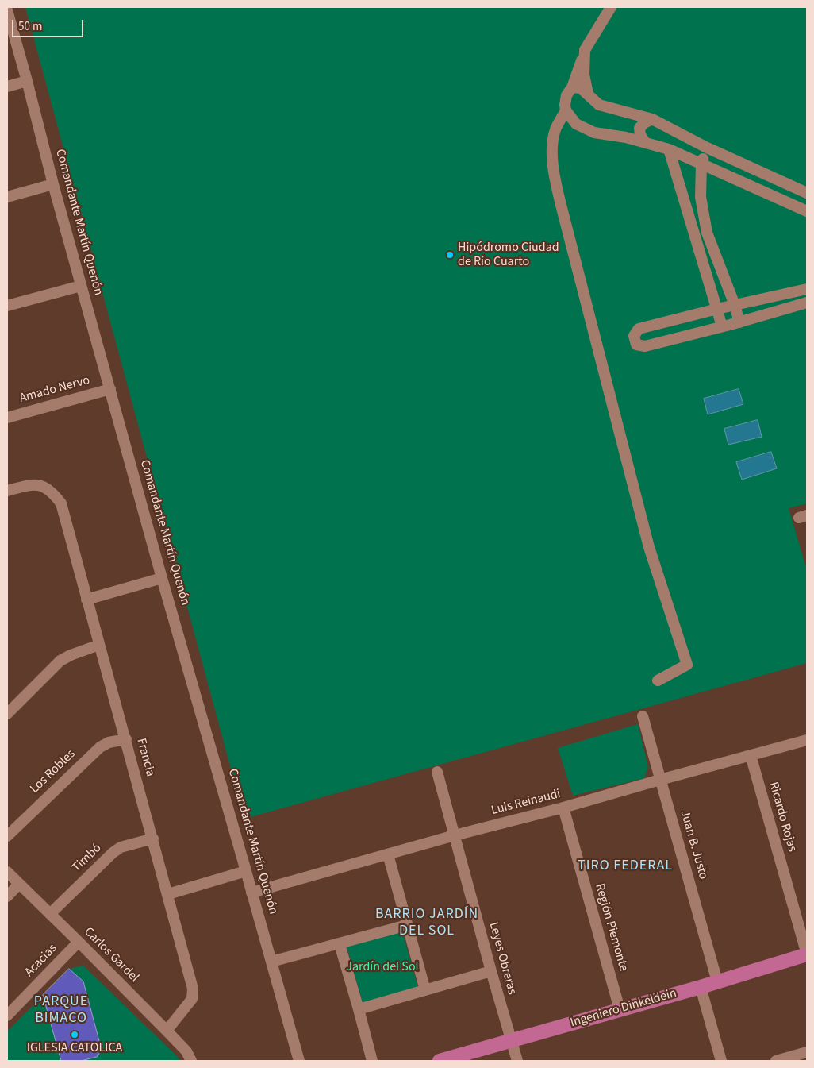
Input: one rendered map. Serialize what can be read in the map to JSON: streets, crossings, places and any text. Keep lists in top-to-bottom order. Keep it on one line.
{"streets":{"main road":["Ingeniero Dinkeldein"],"street":["Comandante Martín Quenón","Amado Nervo","Francia","Los Robles","Luis Reinaudi","Ricardo Rojas","Juan B. Justo","Timbó","Región Piemonte","Carlos Gardel","Leyes Obreras","Acacias"]},"crossings":[["Comandante Martín Quenón","Amado Nervo"],["Comandante Martín Quenón","Luis Reinaudi"],["Francia","Los Robles"],["Francia","Timbó"],["Francia","Carlos Gardel"],["Luis Reinaudi","Ricardo Rojas"],["Luis Reinaudi","Juan B. Justo"],["Luis Reinaudi","Región Piemonte"],["Luis Reinaudi","Leyes Obreras"],["Ricardo Rojas","Ingeniero Dinkeldein"],["Juan B. Justo","Ingeniero Dinkeldein"],["Timbó","Carlos Gardel"],["Región Piemonte","Ingeniero Dinkeldein"],["Carlos Gardel","Acacias"],["Leyes Obreras","Ingeniero Dinkeldein"]],"districts":["TIRO FEDERAL","BARRIO JARDÍN DEL SOL","PARQUE BIMACO"],"parks":["Jardín del Sol"],"places":["Hipódromo Ciudad de Río Cuarto","IGLESIA CATOLICA"],"scale_bar":"50 m"}
